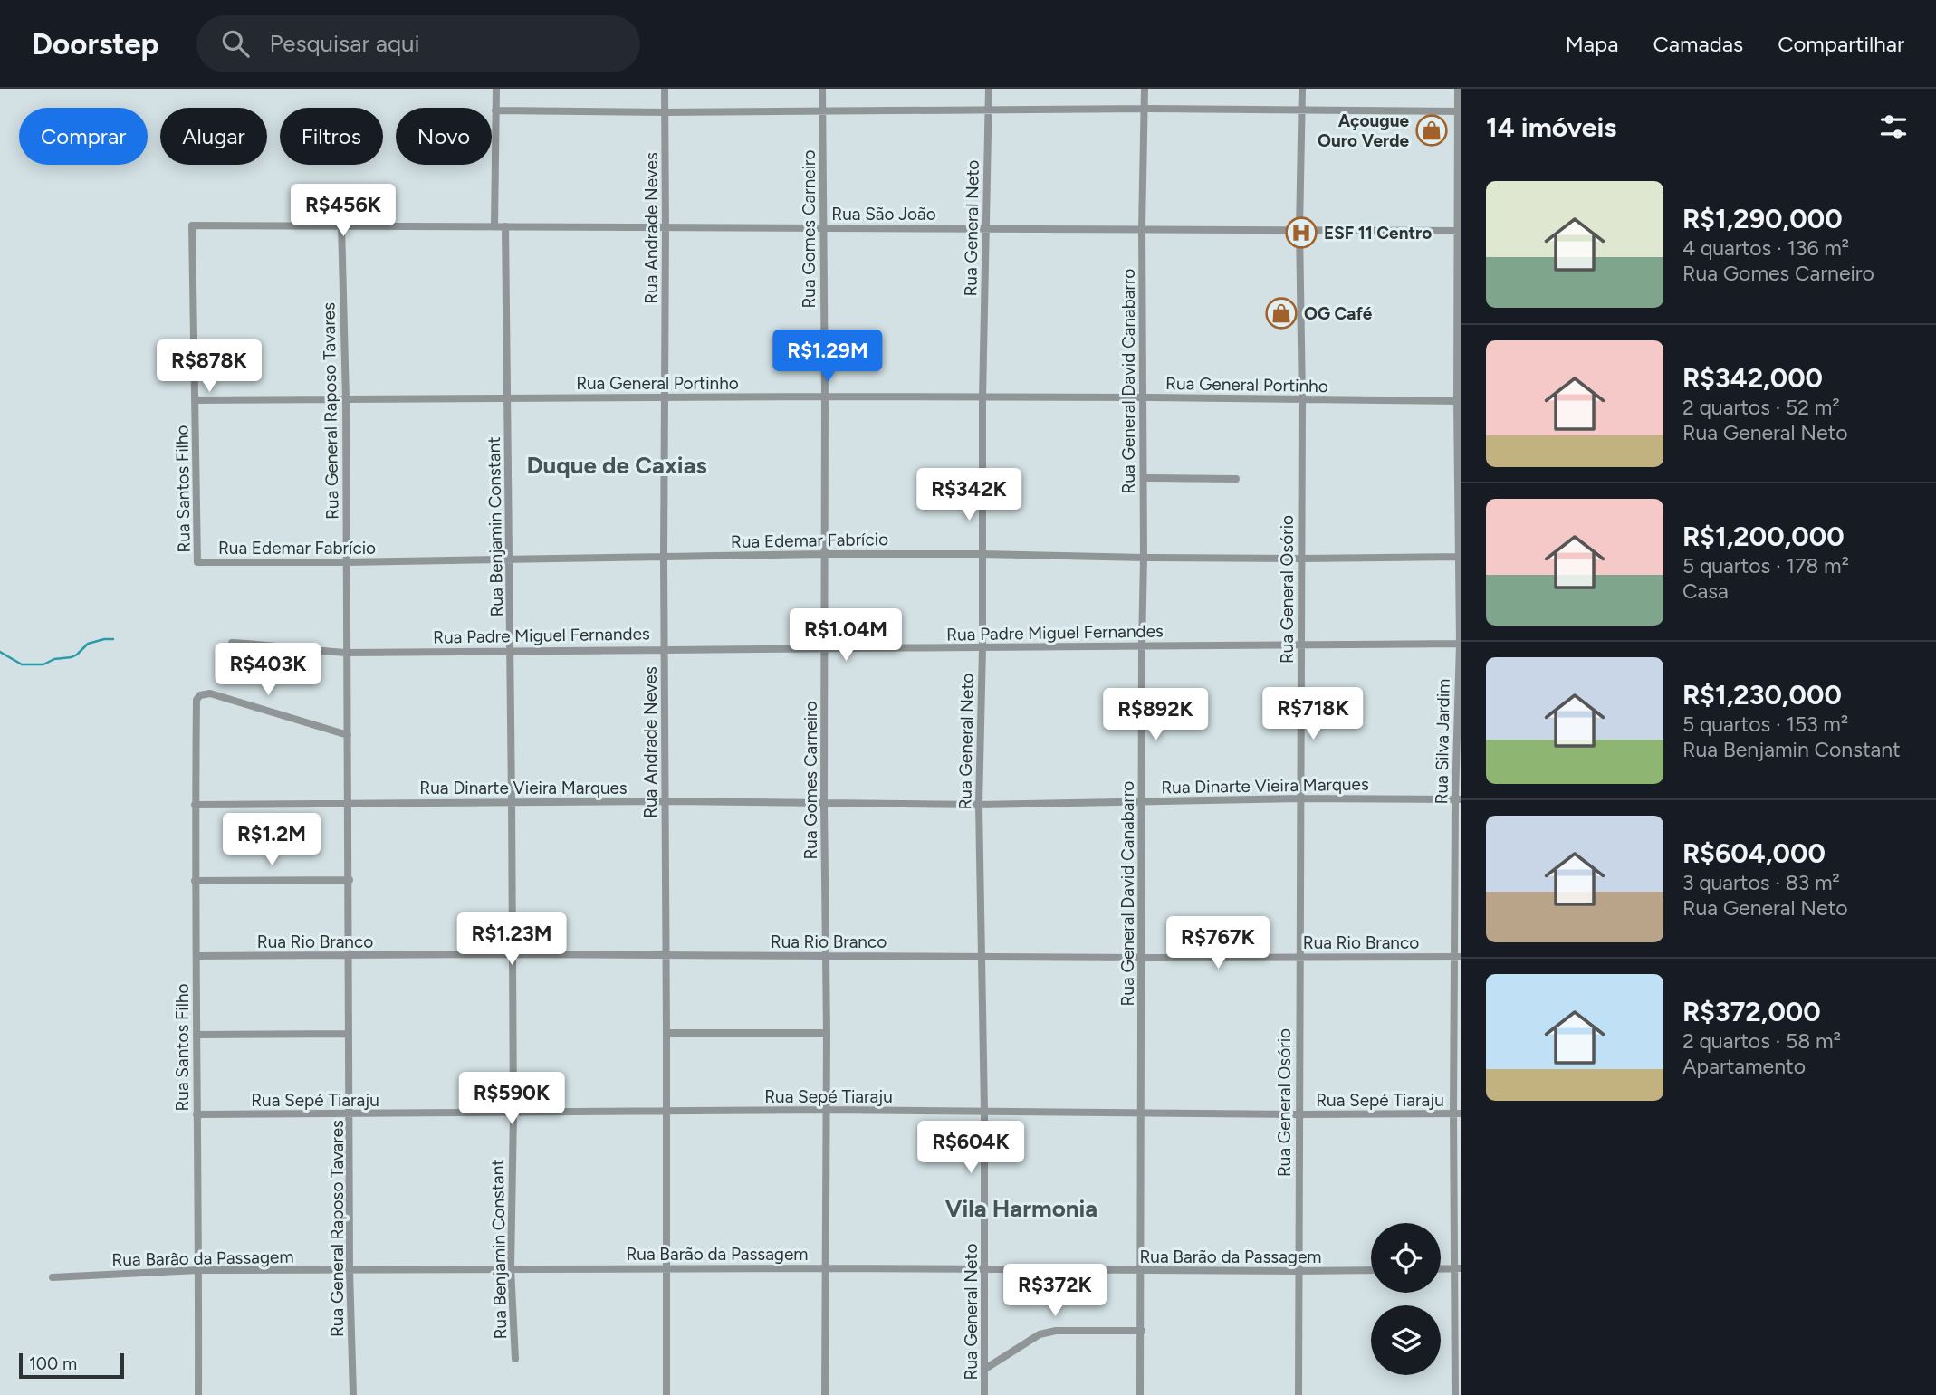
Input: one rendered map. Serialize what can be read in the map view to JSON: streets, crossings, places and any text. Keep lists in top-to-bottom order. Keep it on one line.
{"streets":{"street":["Rua São João","Rua Andrade Neves","Rua General Neto","Rua Gomes Carneiro","Rua General David Canabarro","Rua General Portinho","Rua General Raposo Tavares","Rua Santos Filho","Rua Benjamin Constant","Rua Edemar Fabrício","Rua General Osório","Rua Padre Miguel Fernandes","Rua Silva Jardim","Rua Dinarte Vieira Marques","Rua Rio Branco","Rua Sepé Tiaraju","Rua Barão da Passagem"]},"crossings":[["Rua São João","Rua Andrade Neves"],["Rua São João","Rua General Neto"],["Rua São João","Rua Gomes Carneiro"],["Rua São João","Rua General David Canabarro"],["Rua São João","Rua General Raposo Tavares"],["Rua São João","Rua Santos Filho"],["Rua São João","Rua Benjamin Constant"],["Rua São João","Rua General Osório"],["Rua São João","Rua Silva Jardim"],["Rua Andrade Neves","Rua General Portinho"],["Rua Andrade Neves","Rua Edemar Fabrício"],["Rua Andrade Neves","Rua Padre Miguel Fernandes"],["Rua Andrade Neves","Rua Dinarte Vieira Marques"],["Rua Andrade Neves","Rua Rio Branco"],["Rua Andrade Neves","Rua Sepé Tiaraju"],["Rua Andrade Neves","Rua Barão da Passagem"],["Rua General Neto","Rua General Portinho"],["Rua General Neto","Rua Edemar Fabrício"],["Rua General Neto","Rua Padre Miguel Fernandes"],["Rua General Neto","Rua Dinarte Vieira Marques"],["Rua General Neto","Rua Rio Branco"],["Rua General Neto","Rua Sepé Tiaraju"],["Rua General Neto","Rua Barão da Passagem"],["Rua Gomes Carneiro","Rua General Portinho"],["Rua Gomes Carneiro","Rua Edemar Fabrício"],["Rua Gomes Carneiro","Rua Padre Miguel Fernandes"],["Rua Gomes Carneiro","Rua Dinarte Vieira Marques"],["Rua Gomes Carneiro","Rua Rio Branco"],["Rua Gomes Carneiro","Rua Sepé Tiaraju"],["Rua Gomes Carneiro","Rua Barão da Passagem"],["Rua General David Canabarro","Rua General Portinho"],["Rua General David Canabarro","Rua Edemar Fabrício"],["Rua General David Canabarro","Rua Padre Miguel Fernandes"],["Rua General David Canabarro","Rua Dinarte Vieira Marques"],["Rua General David Canabarro","Rua Rio Branco"],["Rua General David Canabarro","Rua Sepé Tiaraju"],["Rua General David Canabarro","Rua Barão da Passagem"],["Rua General Portinho","Rua General Raposo Tavares"],["Rua General Portinho","Rua Santos Filho"],["Rua General Portinho","Rua Benjamin Constant"],["Rua General Portinho","Rua General Osório"],["Rua General Portinho","Rua Silva Jardim"],["Rua General Raposo Tavares","Rua Santos Filho"],["Rua General Raposo Tavares","Rua Edemar Fabrício"],["Rua General Raposo Tavares","Rua Padre Miguel Fernandes"],["Rua General Raposo Tavares","Rua Dinarte Vieira Marques"],["Rua General Raposo Tavares","Rua Rio Branco"],["Rua General Raposo Tavares","Rua Sepé Tiaraju"],["Rua General Raposo Tavares","Rua Barão da Passagem"],["Rua Santos Filho","Rua Edemar Fabrício"],["Rua Santos Filho","Rua Dinarte Vieira Marques"],["Rua Santos Filho","Rua Rio Branco"],["Rua Santos Filho","Rua Sepé Tiaraju"],["Rua Santos Filho","Rua Barão da Passagem"],["Rua Benjamin Constant","Rua Edemar Fabrício"],["Rua Benjamin Constant","Rua Padre Miguel Fernandes"],["Rua Benjamin Constant","Rua Dinarte Vieira Marques"],["Rua Benjamin Constant","Rua Rio Branco"],["Rua Benjamin Constant","Rua Sepé Tiaraju"],["Rua Benjamin Constant","Rua Barão da Passagem"],["Rua Edemar Fabrício","Rua General Osório"],["Rua Edemar Fabrício","Rua Silva Jardim"],["Rua General Osório","Rua Padre Miguel Fernandes"],["Rua General Osório","Rua Dinarte Vieira Marques"],["Rua General Osório","Rua Rio Branco"],["Rua General Osório","Rua Sepé Tiaraju"],["Rua General Osório","Rua Barão da Passagem"],["Rua Padre Miguel Fernandes","Rua Silva Jardim"],["Rua Silva Jardim","Rua Dinarte Vieira Marques"],["Rua Silva Jardim","Rua Rio Branco"],["Rua Silva Jardim","Rua Sepé Tiaraju"]],"districts":["Duque de Caxias","Vila Harmonia"],"places":{"shop":["Açougue Ouro Verde","OG Café"],"hospital":["ESF 11 Centro"]},"scale_bar":"100 m","page":{"header":"Doorstep","search":"Pesquisar aqui","nav":["Mapa","Camadas","Compartilhar"],"heading":"14 imóveis","chip":["Comprar","Alugar","Filtros","Novo"],"list":[{"name":"R$1,290,000","note":"4 quartos · 136 m² · Rua Gomes Carneiro"},{"name":"R$342,000","note":"2 quartos · 52 m² · Rua General Neto"},{"name":"R$1,200,000","note":"5 quartos · 178 m² · Casa"},{"name":"R$1,230,000","note":"5 quartos · 153 m² · Rua Benjamin Constant"},{"name":"R$604,000","note":"3 quartos · 83 m² · Rua General Neto"},{"name":"R$372,000","note":"2 quartos · 58 m² · Apartamento"}],"price":["R$456K","R$1.29M","R$878K","R$342K","R$1.04M","R$403K","R$718K","R$892K","R$1.2M","R$1.23M","R$767K","R$590K","R$604K","R$372K"],"scale":"100 m"}}
